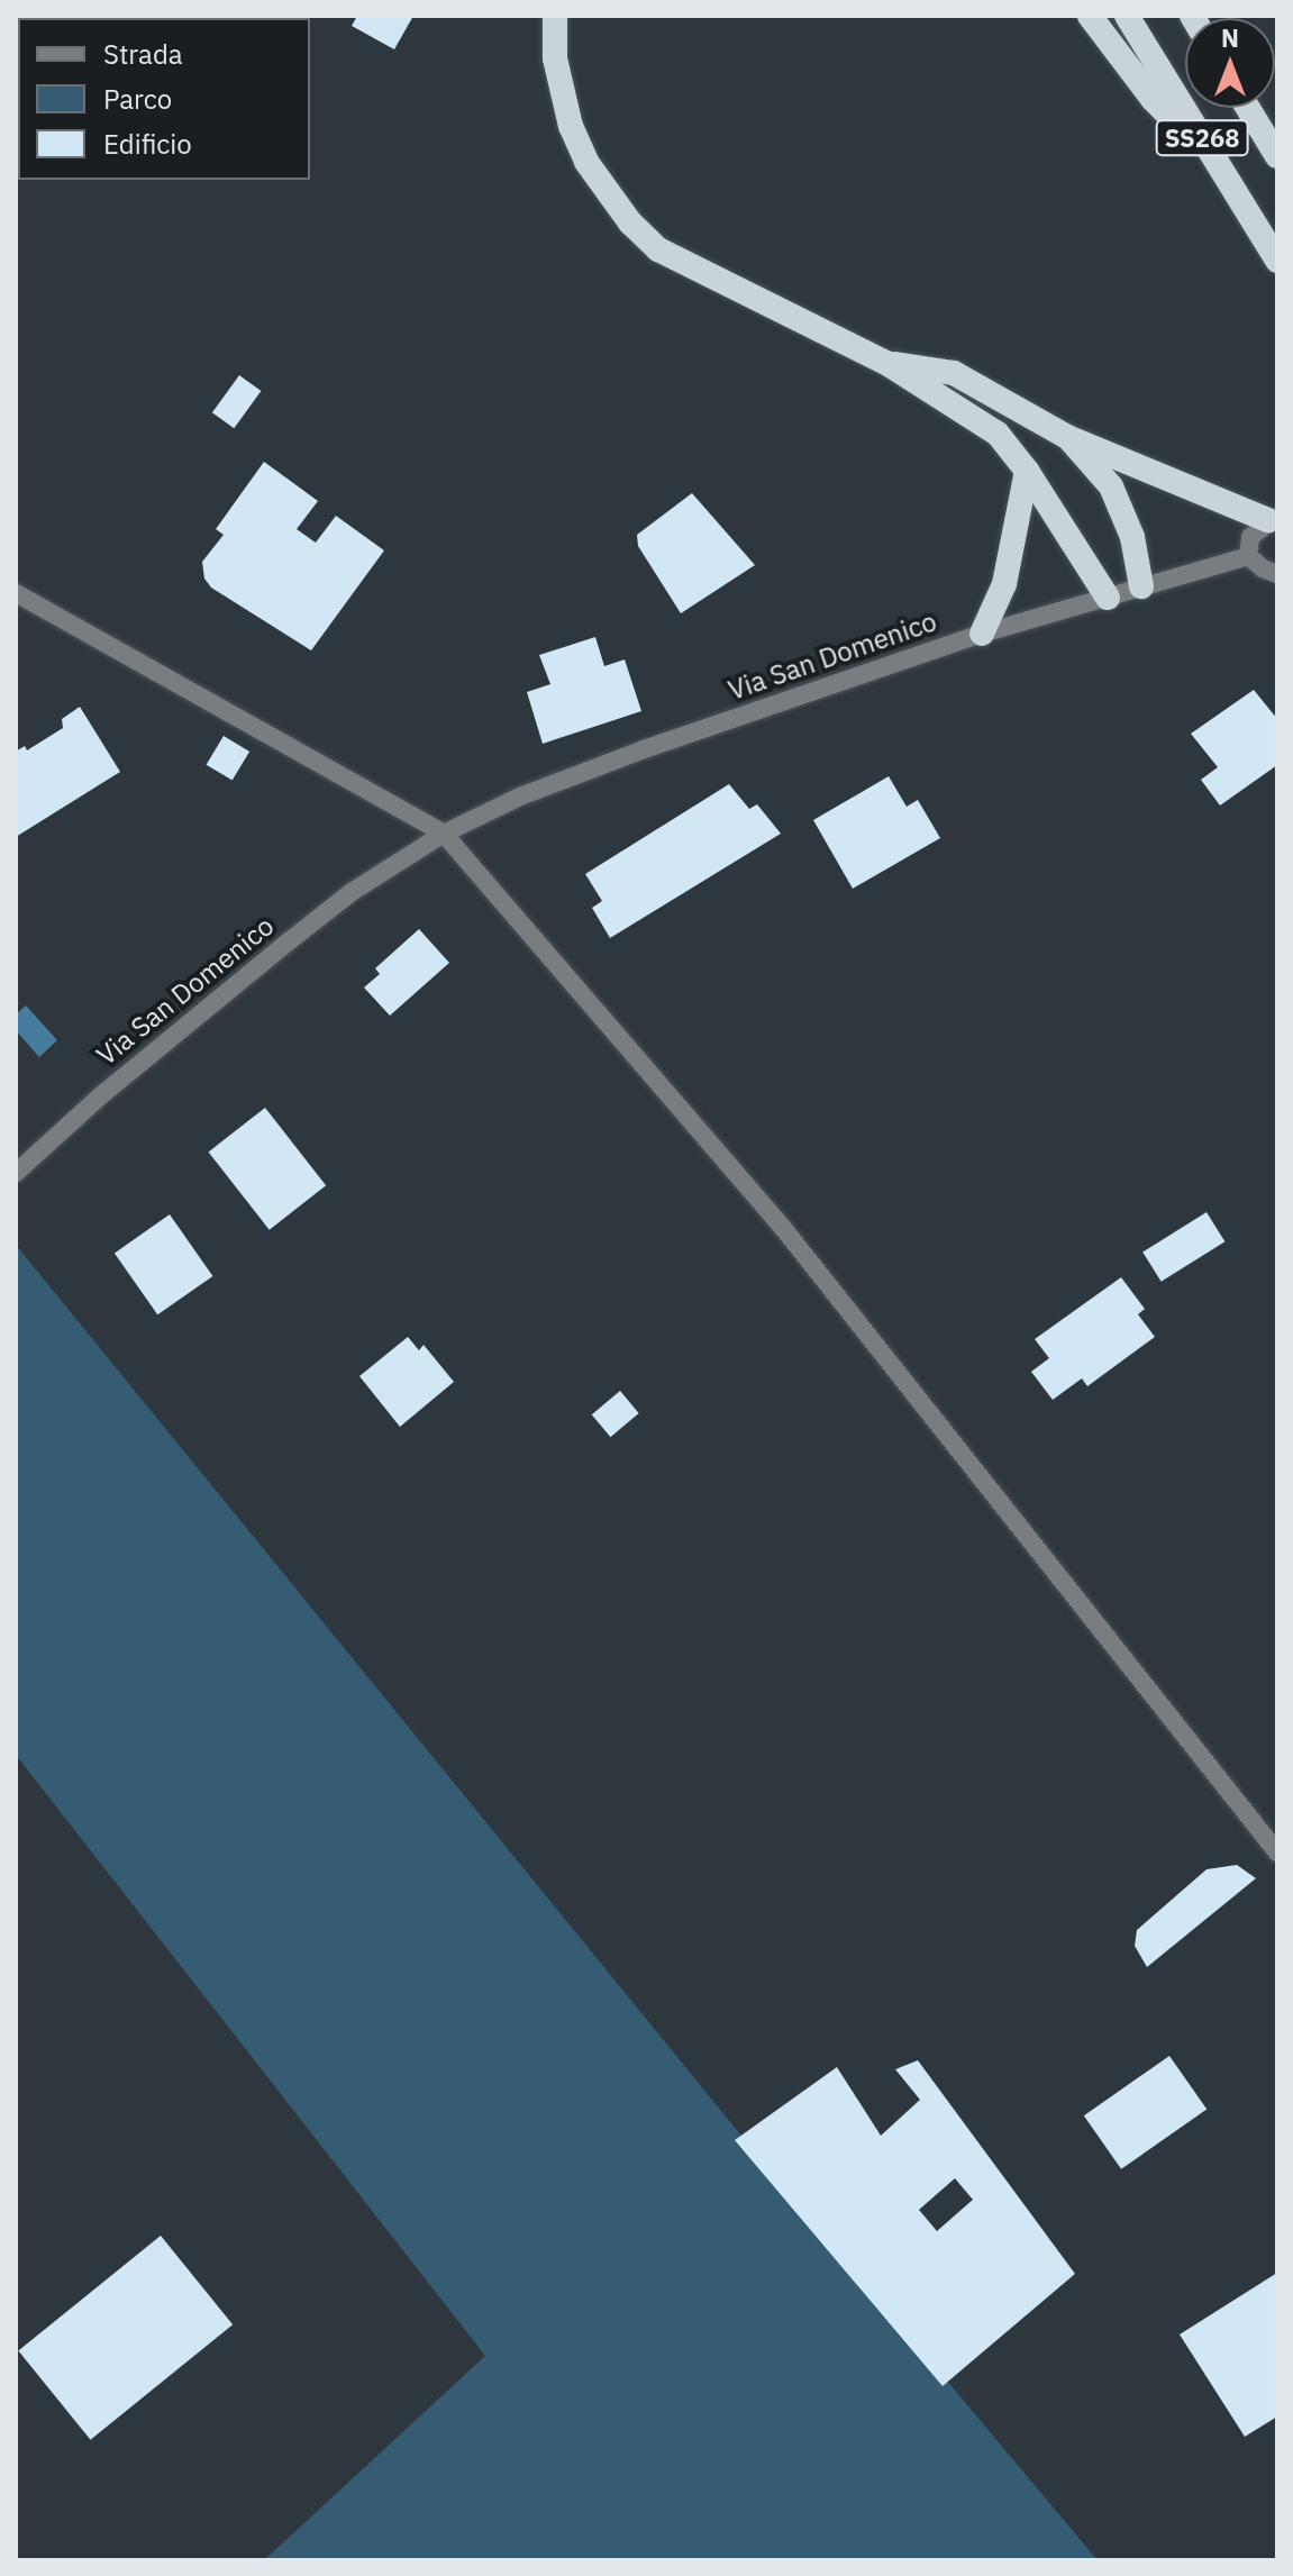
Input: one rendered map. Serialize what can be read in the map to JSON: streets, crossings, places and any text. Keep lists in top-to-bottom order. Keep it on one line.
{"streets":{"highway":["SS268"],"street":["Via San Domenico"]},"legend":["Strada","Parco","Edificio"],"north":"top"}
